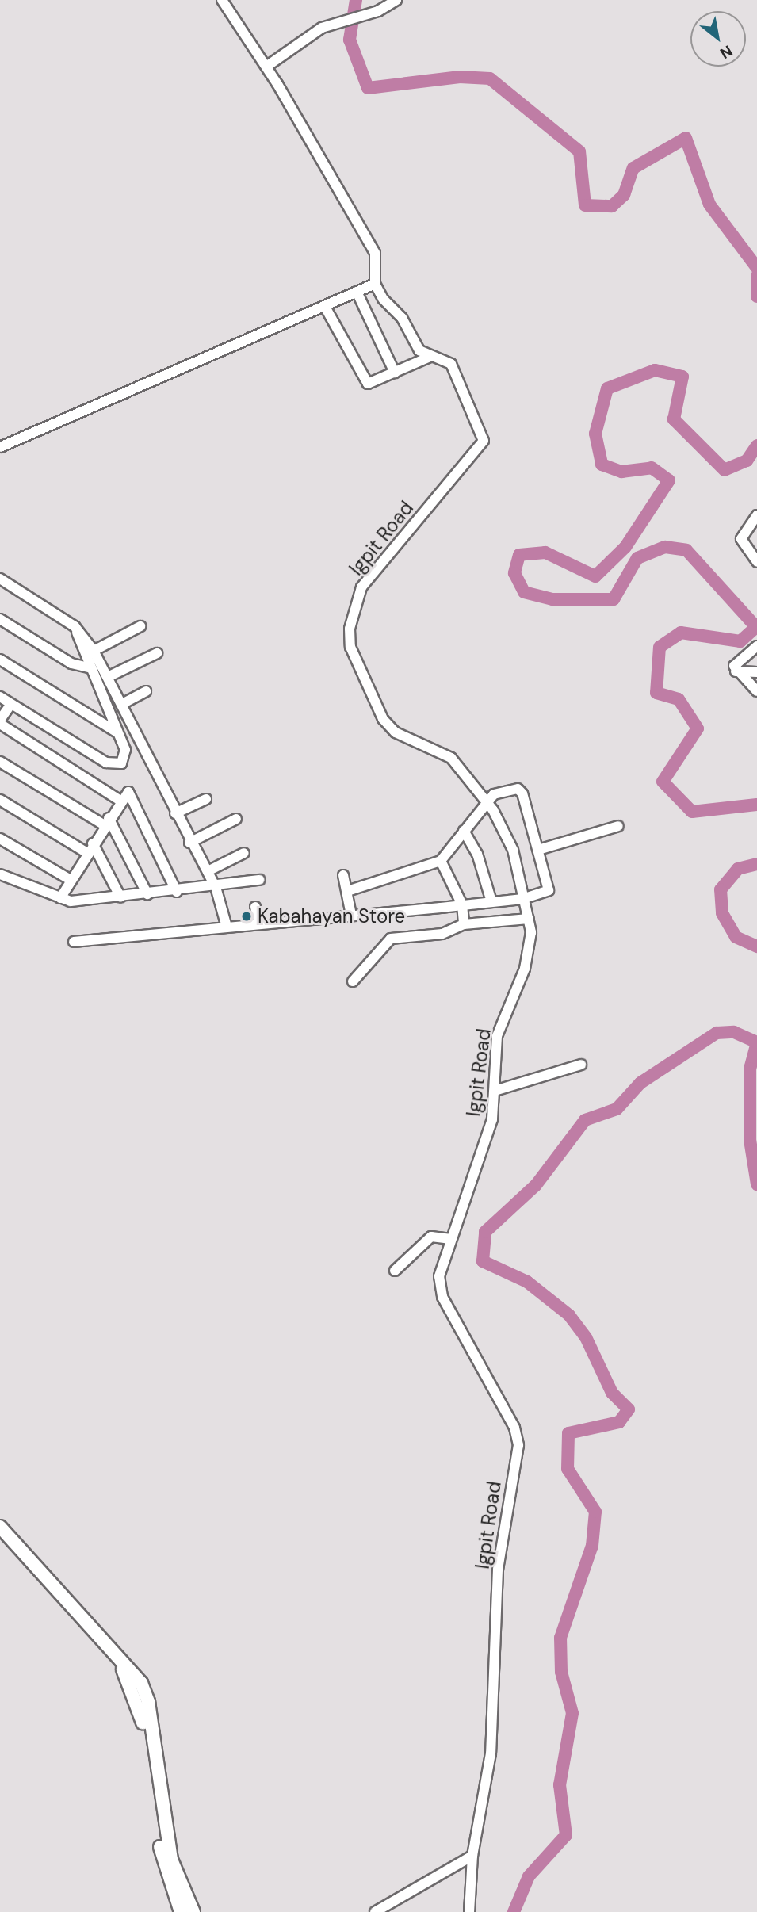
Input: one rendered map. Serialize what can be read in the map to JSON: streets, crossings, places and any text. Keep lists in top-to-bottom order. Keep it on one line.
{"streets":{"street":["Igpit Road"]},"places":["Kabahayan Store"],"north":"bottom right"}
